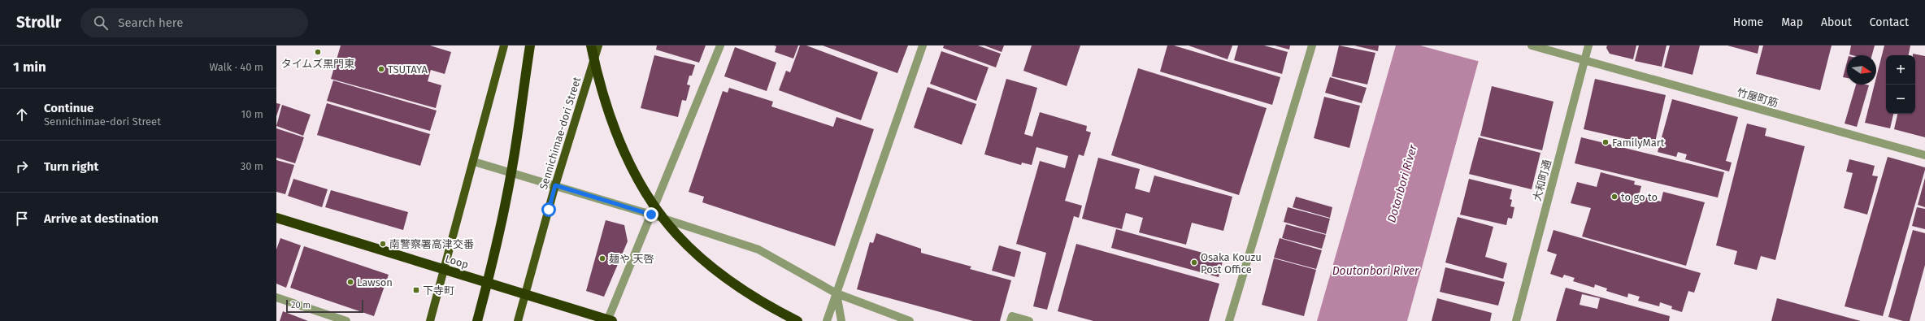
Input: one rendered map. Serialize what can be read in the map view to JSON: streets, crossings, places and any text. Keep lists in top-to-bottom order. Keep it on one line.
{"streets":{"highway":["Loop"],"main road":["Sennichimae-dori Street"],"street":["竹屋町筋","大和町通"]},"crossings":[["竹屋町筋","大和町通"]],"water":["Dotonbori River","Doutonbori River"],"places":{"other":["タイムズ黒門東","TSUTAYA","FamilyMart","to go to","南警察署高津交番","麺や 天啓","Osaka Kouzu Post Office","Lawson"],"transit":["下寺町"]},"scale_bar":"20 m","north":"right","page":{"header":"Strollr","search":"Search here","nav":["Home","Map","About","Contact"],"heading":["1 min","Walk · 40 m"],"map_buttons":["+","−"],"list":[["Continue","Sennichimae-dori Street","10 m"],["Turn right","30 m"],"Arrive at destination"],"scale":"20 m"}}
